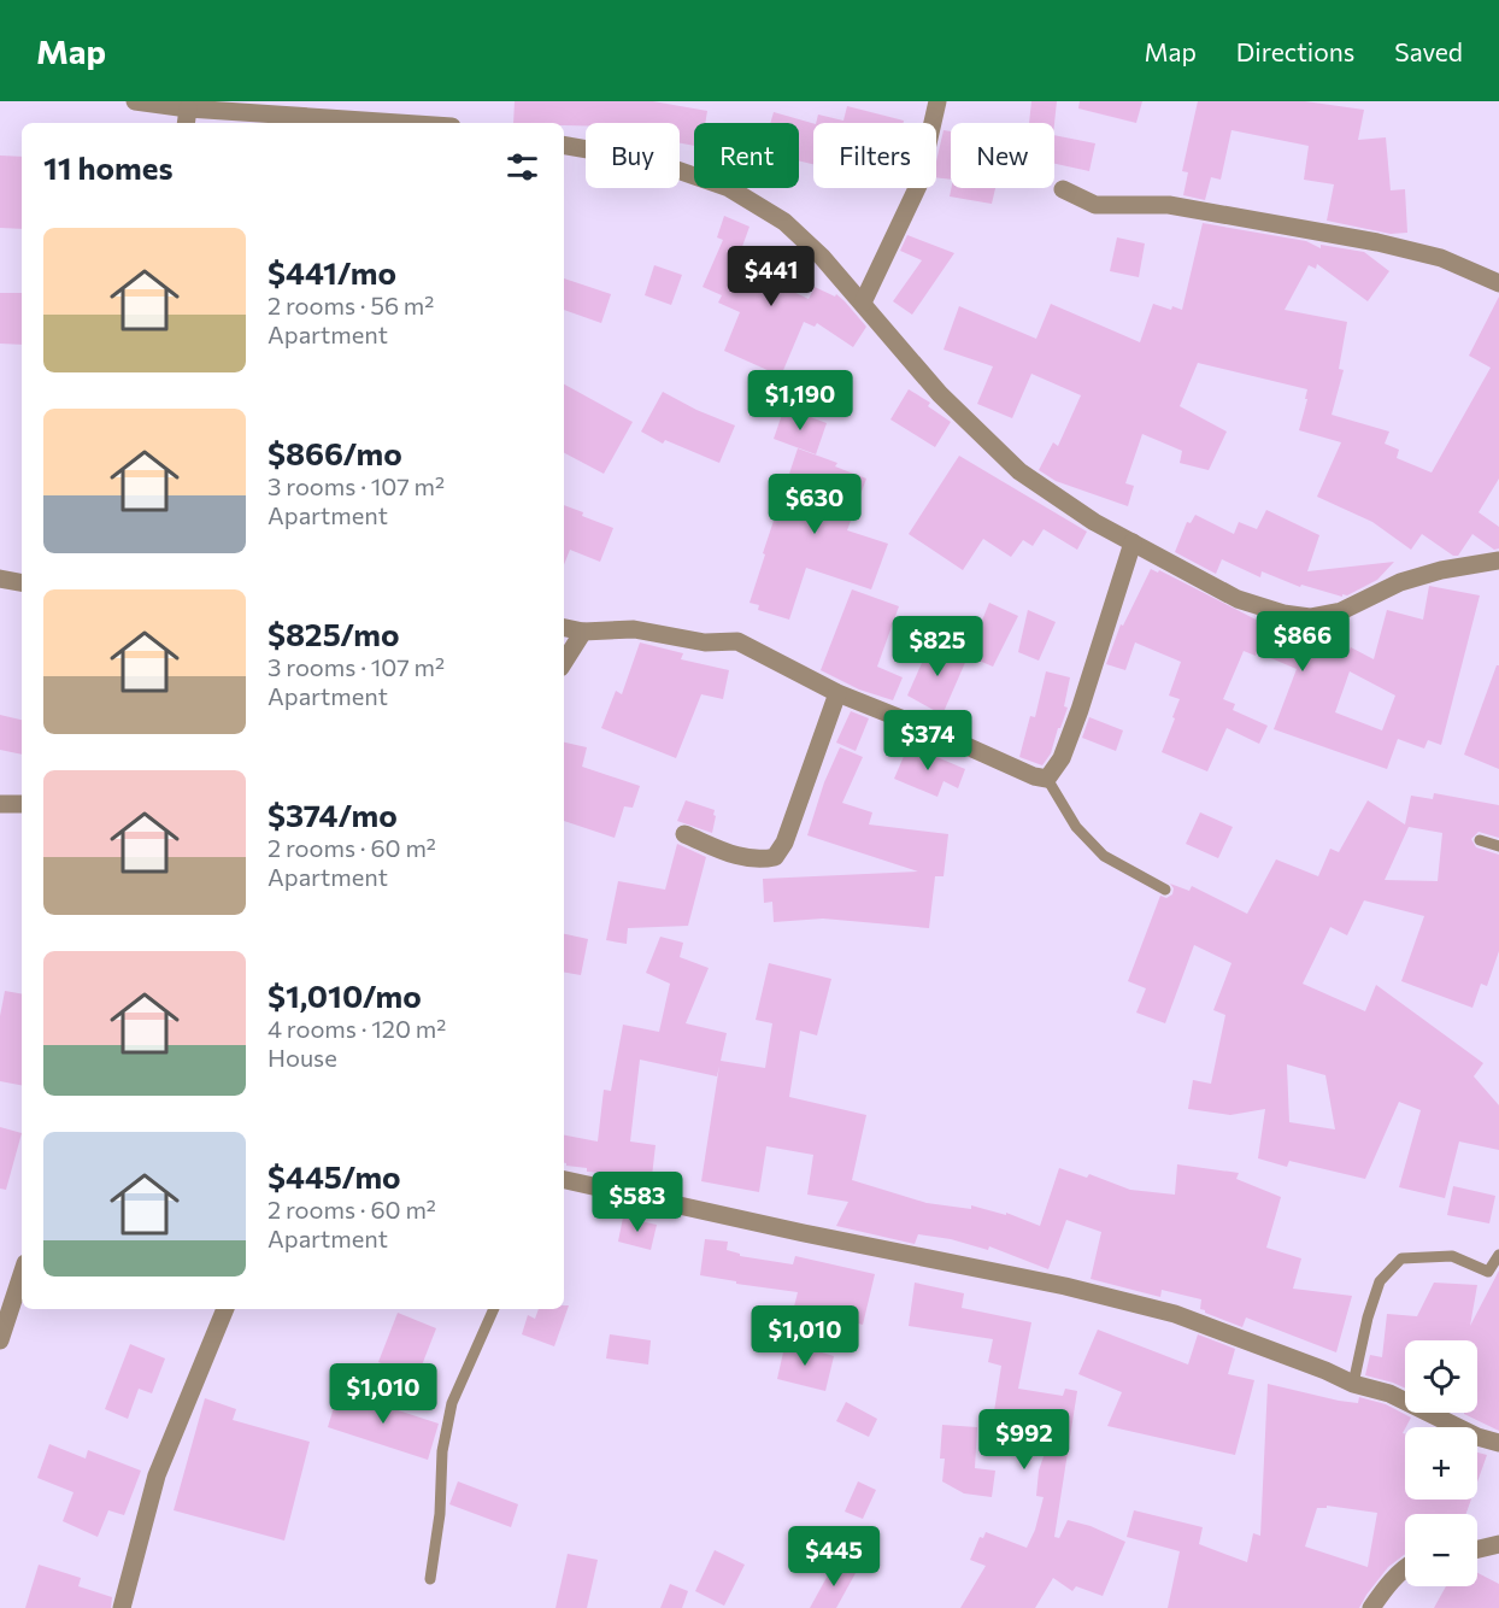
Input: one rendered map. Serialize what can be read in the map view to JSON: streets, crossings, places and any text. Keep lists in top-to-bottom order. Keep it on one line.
{"page":{"header":"Map","nav":["Map","Directions","Saved"],"chip":["Buy","Rent","Filters","New"],"heading":"11 homes","list":[{"name":"$441/mo","note":"2 rooms · 56 m² · Apartment"},{"name":"$866/mo","note":"3 rooms · 107 m² · Apartment"},{"name":"$825/mo","note":"3 rooms · 107 m² · Apartment"},{"name":"$374/mo","note":"2 rooms · 60 m² · Apartment"},{"name":"$1,010/mo","note":"4 rooms · 120 m² · House"},{"name":"$445/mo","note":"2 rooms · 60 m² · Apartment"}],"price":["$441","$1,190","$630","$866","$825","$374","$583","$1,010","$1,010","$992","$445"],"map_buttons":["+","−"]}}
